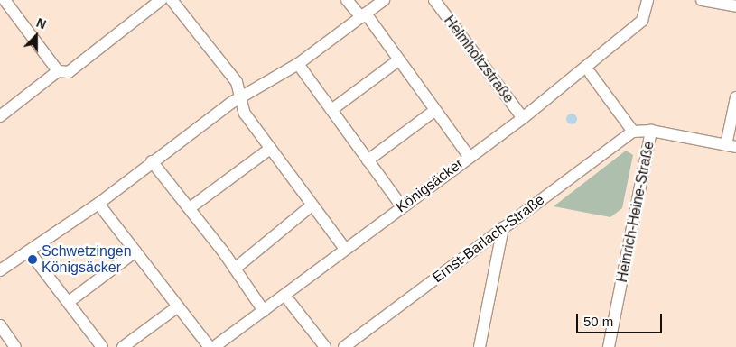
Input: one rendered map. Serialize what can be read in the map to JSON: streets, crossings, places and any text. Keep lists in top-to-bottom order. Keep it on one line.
{"streets":{"street":["Helmholtzstraße","Königsäcker","Heinrich-Heine-Straße","Ernst-Barlach-Straße"]},"crossings":[["Helmholtzstraße","Königsäcker"]],"places":["Schwetzingen Königsäcker"],"scale_bar":"50 m","north":"top"}
